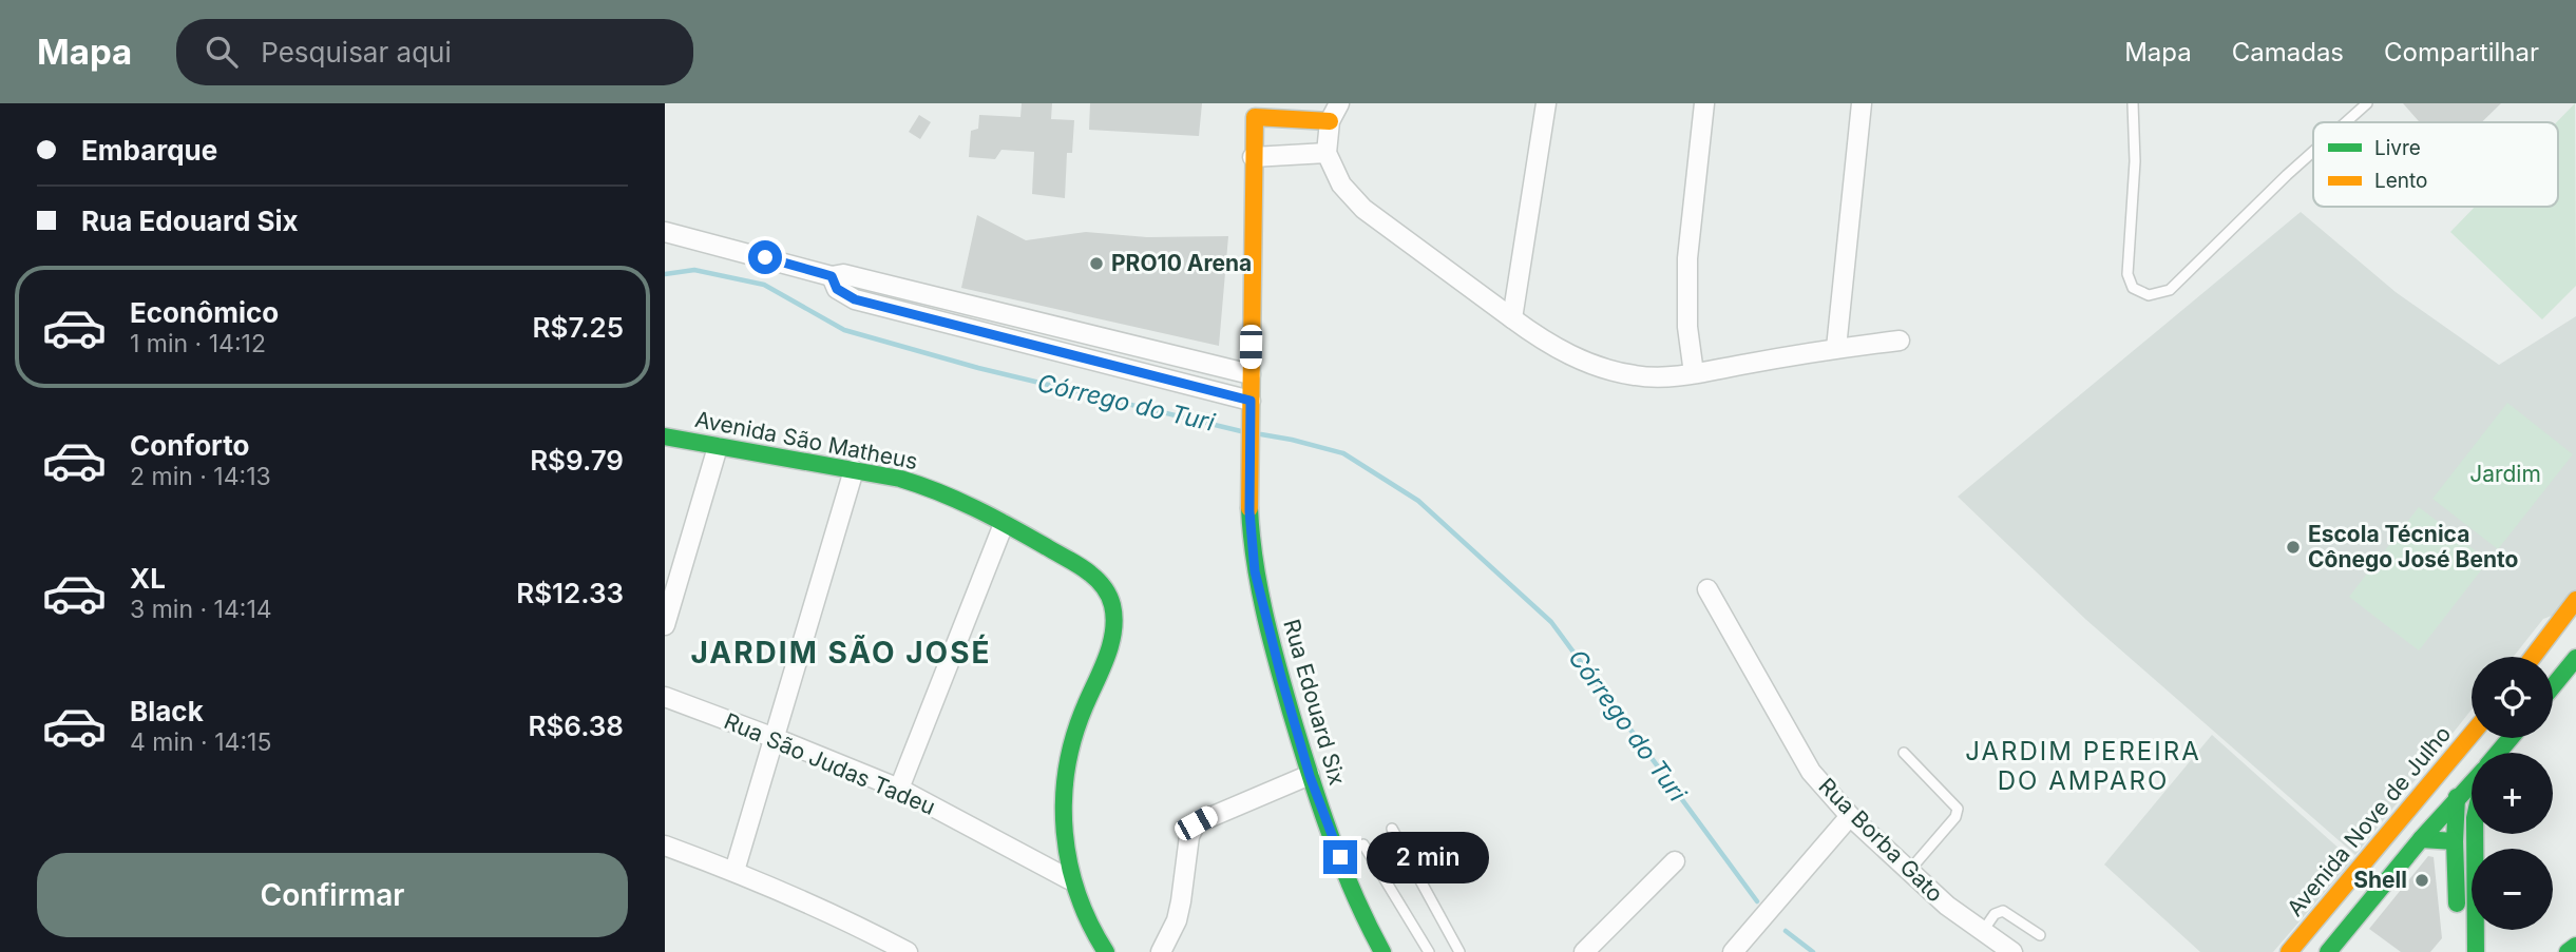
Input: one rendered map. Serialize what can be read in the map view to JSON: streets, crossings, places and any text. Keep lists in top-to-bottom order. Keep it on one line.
{"streets":{"street":["Avenida São Matheus","Rua Edouard Six","Rua São Judas Tadeu","Avenida Nove de Julho","Rua Borba Gato"]},"crossings":[["Avenida São Matheus","Rua São Judas Tadeu"]],"districts":["JARDIM SÃO JOSÉ","JARDIM PEREIRA DO AMPARO"],"water":["Córrego do Turi"],"parks":["Jardim"],"places":["PRO10 Arena","Escola Técnica Cônego José Bento","Shell"],"legend":["Livre","Lento"],"page":{"header":"Mapa","search":"Pesquisar aqui","nav":["Mapa","Camadas","Compartilhar"],"banner":["Embarque","Rua Edouard Six"],"list":[{"name":"Econômico","note":"1 min · 14:12","value":"R$7.25"},{"name":"Conforto","note":"2 min · 14:13","value":"R$9.79"},{"name":"XL","note":"3 min · 14:14","value":"R$12.33"},{"name":"Black","note":"4 min · 14:15","value":"R$6.38"}],"map_buttons":["+","−"],"bubble":"2 min","buttons":"Confirmar"}}
